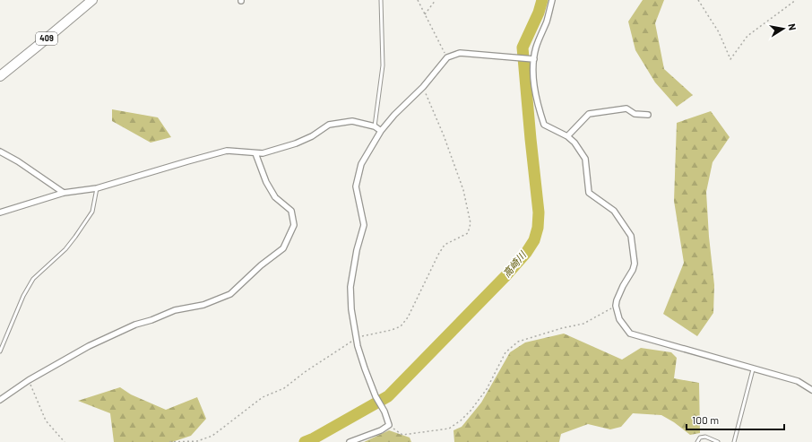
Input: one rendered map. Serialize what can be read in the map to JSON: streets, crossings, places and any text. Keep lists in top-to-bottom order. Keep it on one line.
{"streets":{"highway":["409"]},"water":["高崎川"],"scale_bar":"100 m","north":"right"}
